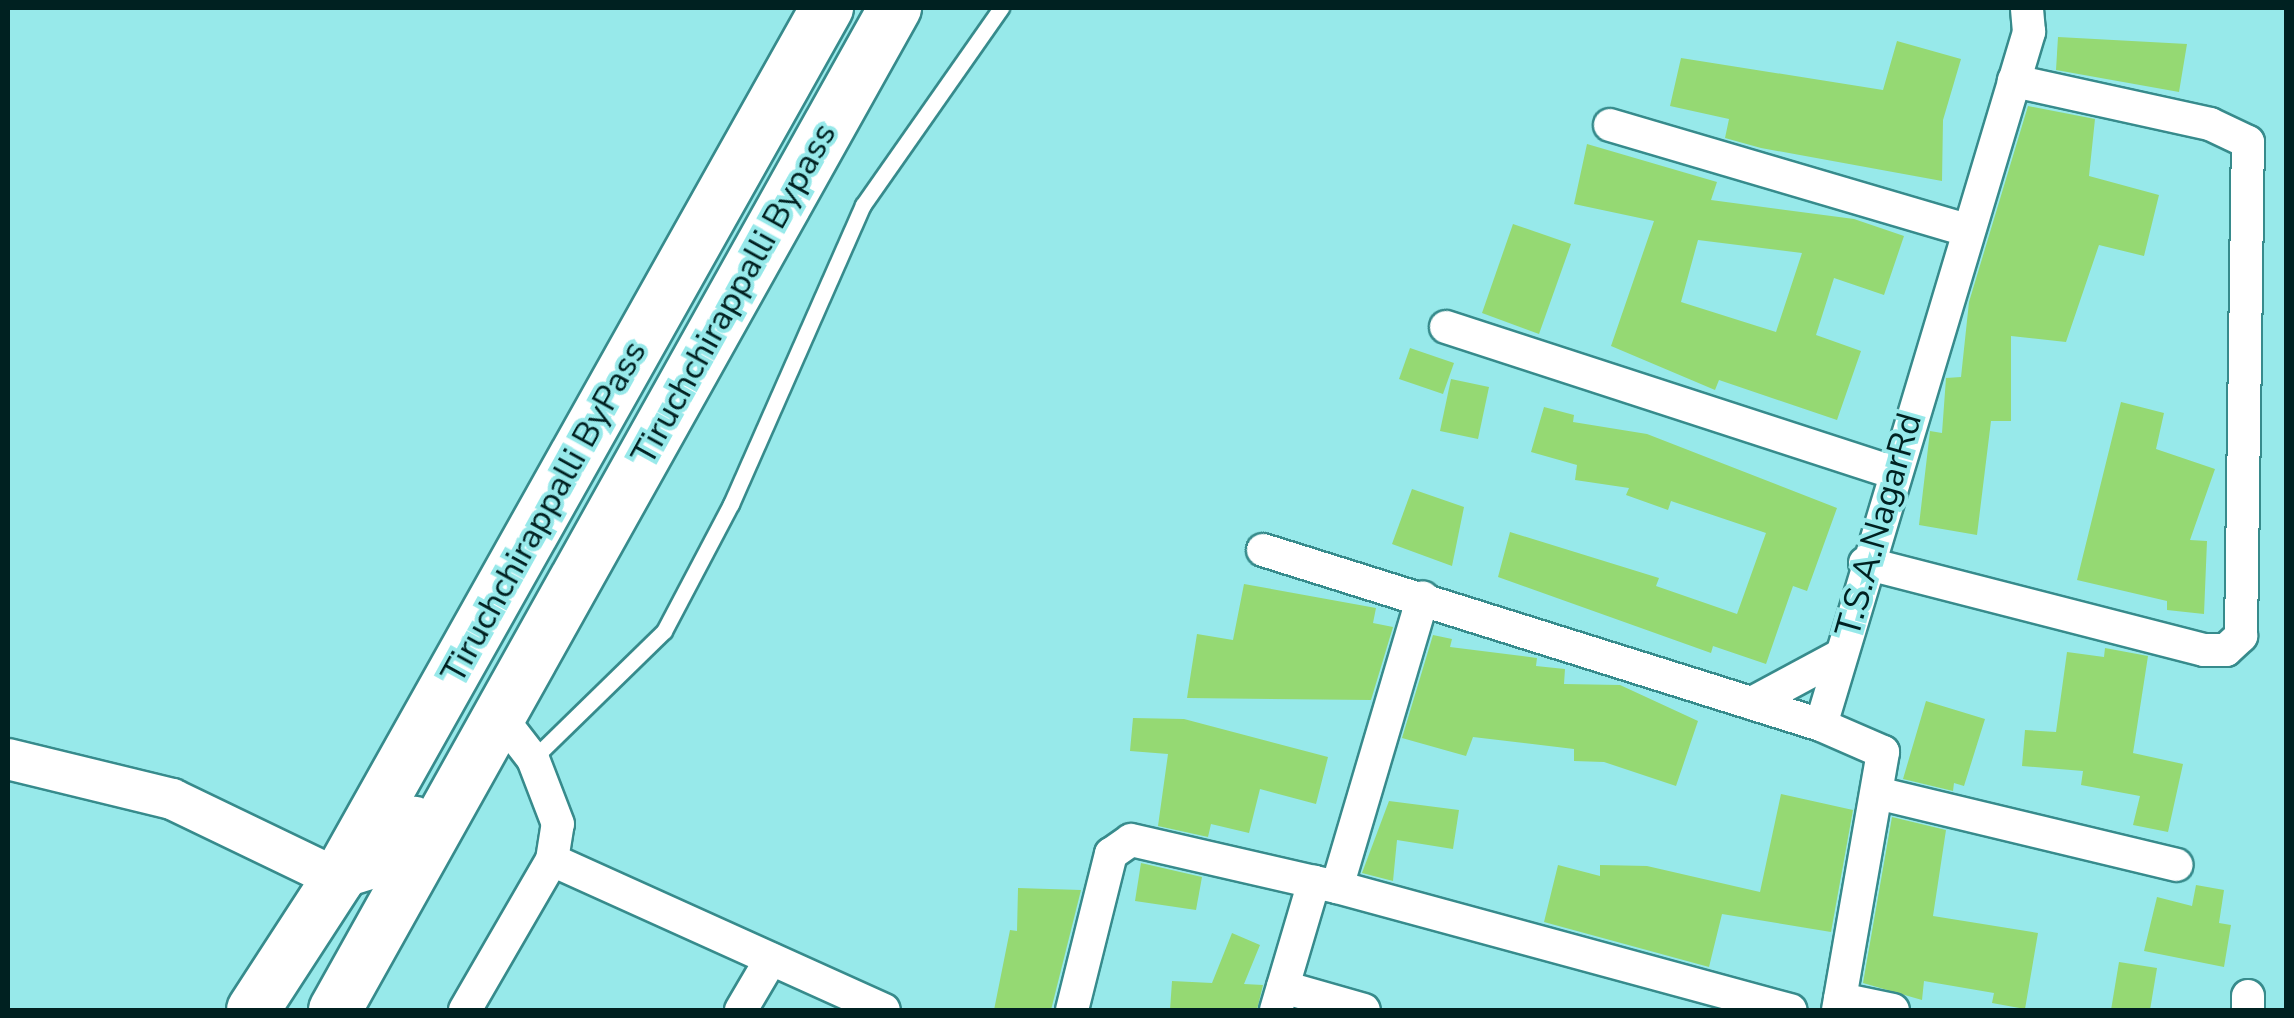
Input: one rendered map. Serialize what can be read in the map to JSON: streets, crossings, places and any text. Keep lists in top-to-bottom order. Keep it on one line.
{"streets":{"highway":["Tiruchchirappalli Bypass","Tiruchchirappalli ByPass"],"street":["T.S.A.NagarRd"]},"crossings":[["Tiruchchirappalli Bypass","Tiruchchirappalli ByPass"]]}
